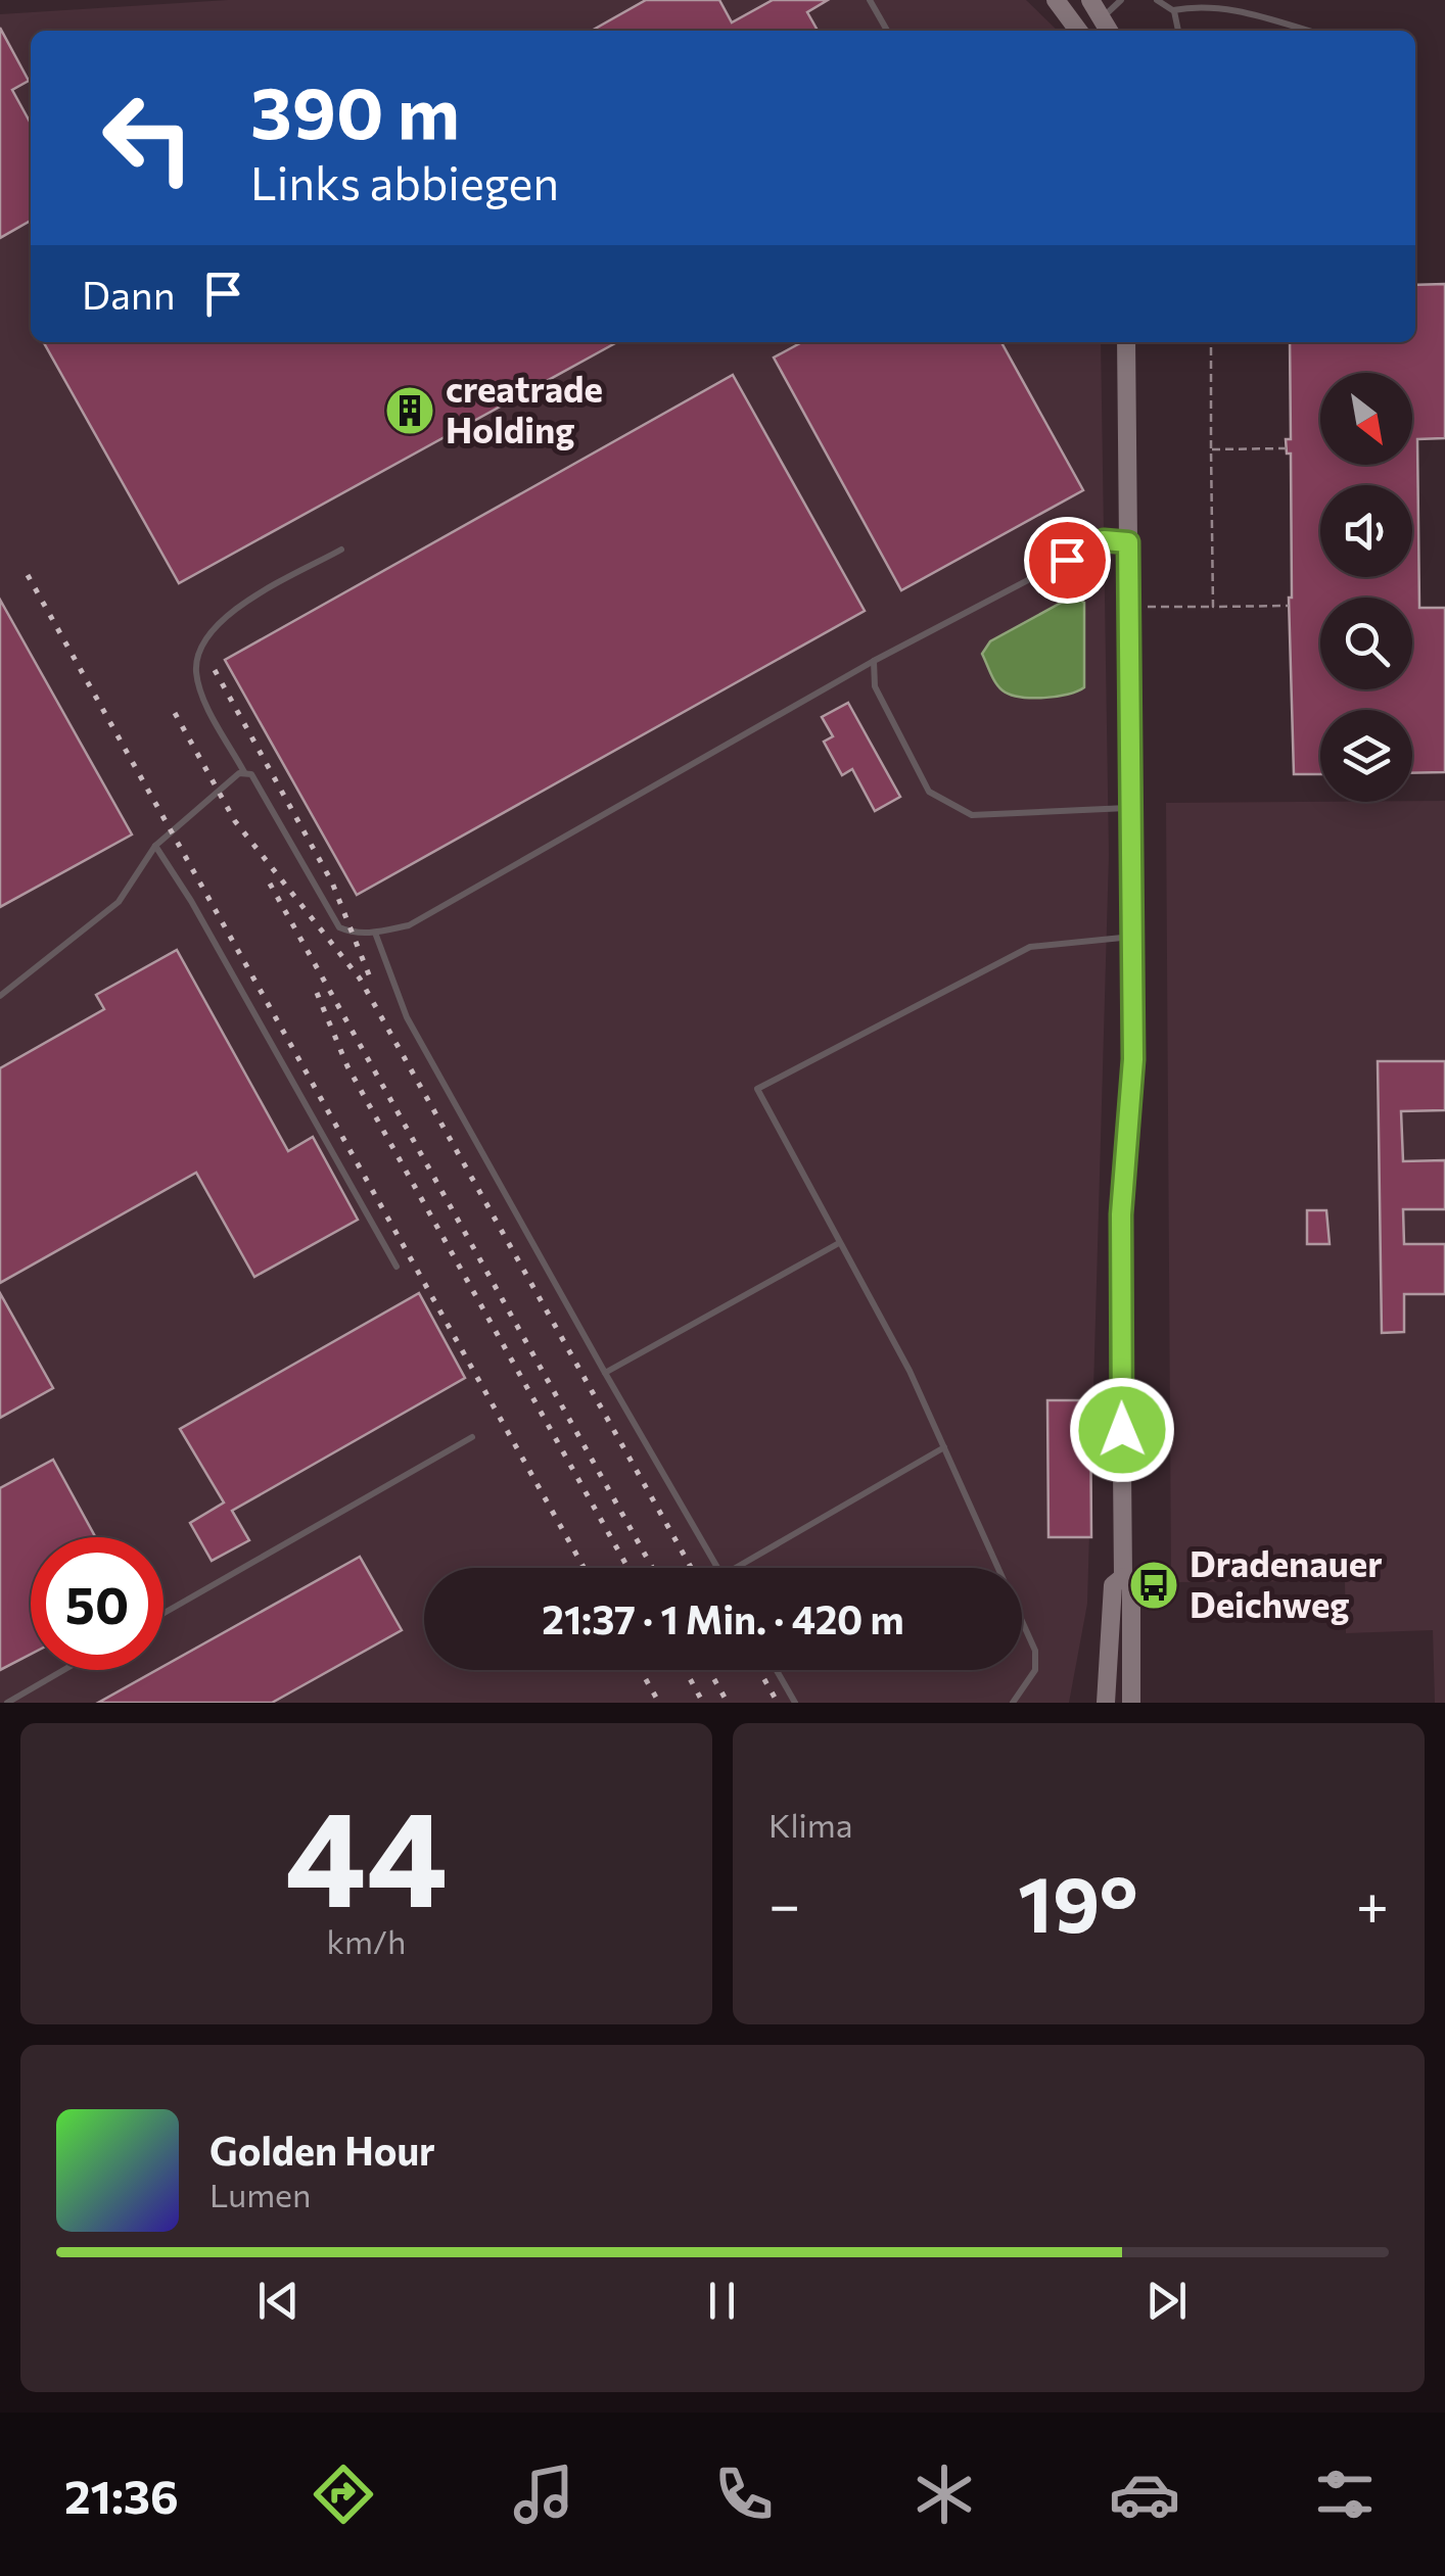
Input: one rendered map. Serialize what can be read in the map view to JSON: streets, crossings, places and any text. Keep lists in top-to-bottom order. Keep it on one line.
{"places":{"building":["creatrade Holding"],"bus stop":["Dradenauer Deichweg"]},"north":"bottom right","page":{"turn":["390 m","Links abbiegen"],"then":"Dann","limit":"50","trip":"21:37 · 1 Min. · 420 m","tile":[["44","km/h"],"Klima"],"heat":["−","19°","+"],"song":["Golden Hour","Lumen"],"tabs":"21:36"}}
